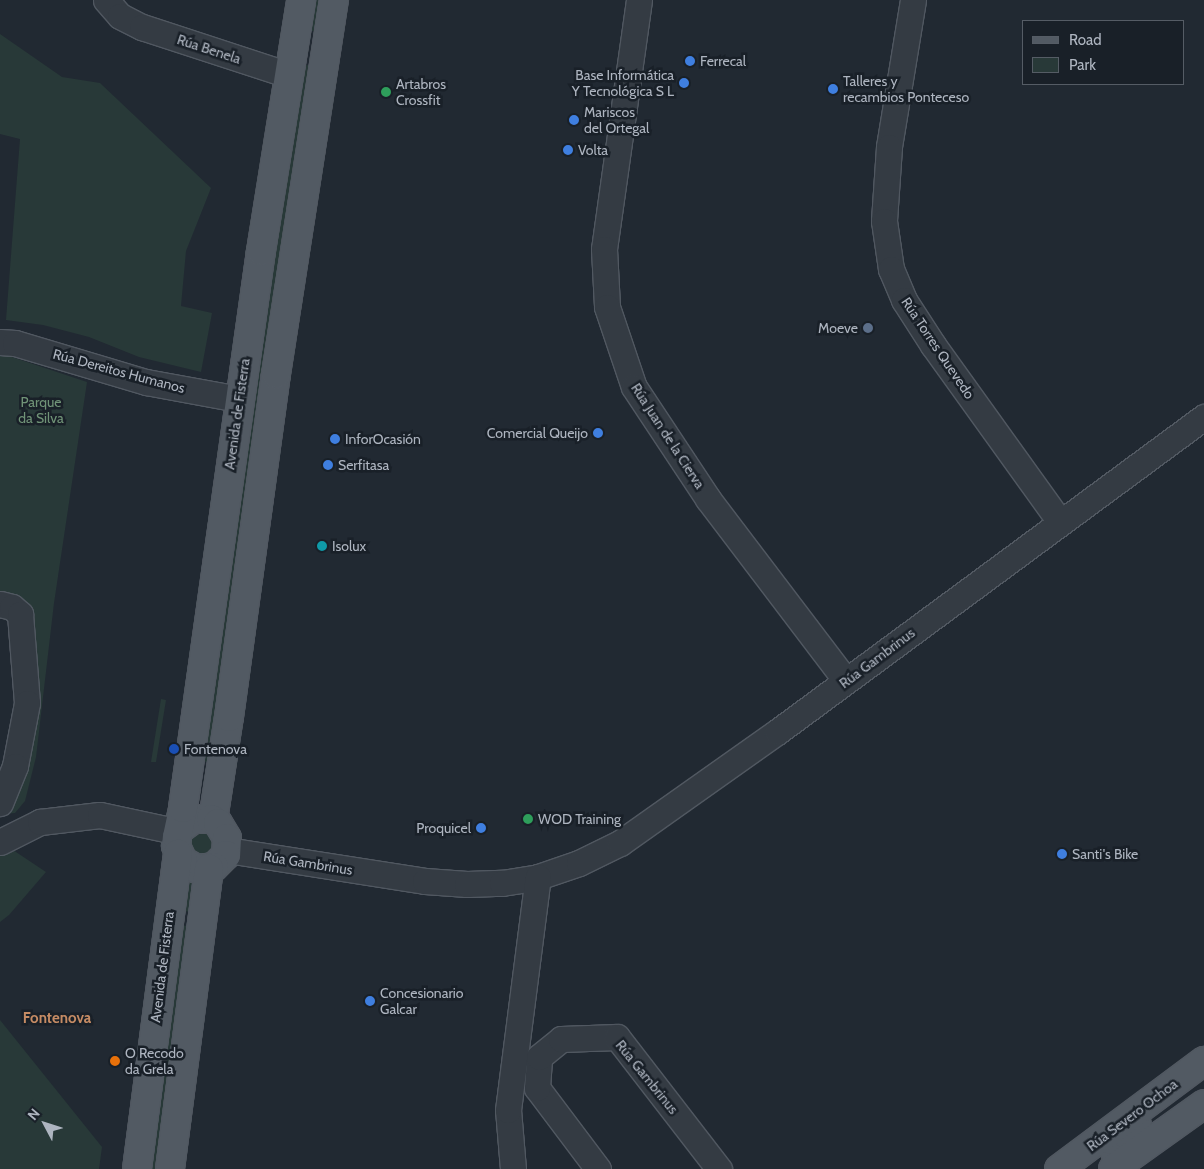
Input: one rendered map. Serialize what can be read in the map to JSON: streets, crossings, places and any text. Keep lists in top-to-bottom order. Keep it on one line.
{"streets":{"main road":["Avenida de Fisterra","Rúa Severo Ochoa"],"street":["Rúa Benela","Rúa Torres Quevedo","Rúa Dereitos Humanos","Rúa Juan de la Cierva","Rúa Gambrinus"]},"crossings":[["Rúa Benela","Avenida de Fisterra"],["Rúa Torres Quevedo","Rúa Gambrinus"],["Rúa Dereitos Humanos","Avenida de Fisterra"],["Avenida de Fisterra","Rúa Gambrinus"],["Rúa Juan de la Cierva","Rúa Gambrinus"]],"districts":["Fontenova"],"parks":["Parque da Silva"],"places":["Ferrecal","Base Informática Y Tecnológica S L","Talleres y recambios Ponteceso","Artabros Crossfit","Mariscos del Ortegal","Volta","Moeve","Comercial Queijo","InforOcasión","Serfitasa","Isolux","Fontenova","WOD Training","Proquicel","Santi's Bike","Concesionario Galcar","O Recodo da Grela"],"legend":["Road","Park"],"north":"top left"}
